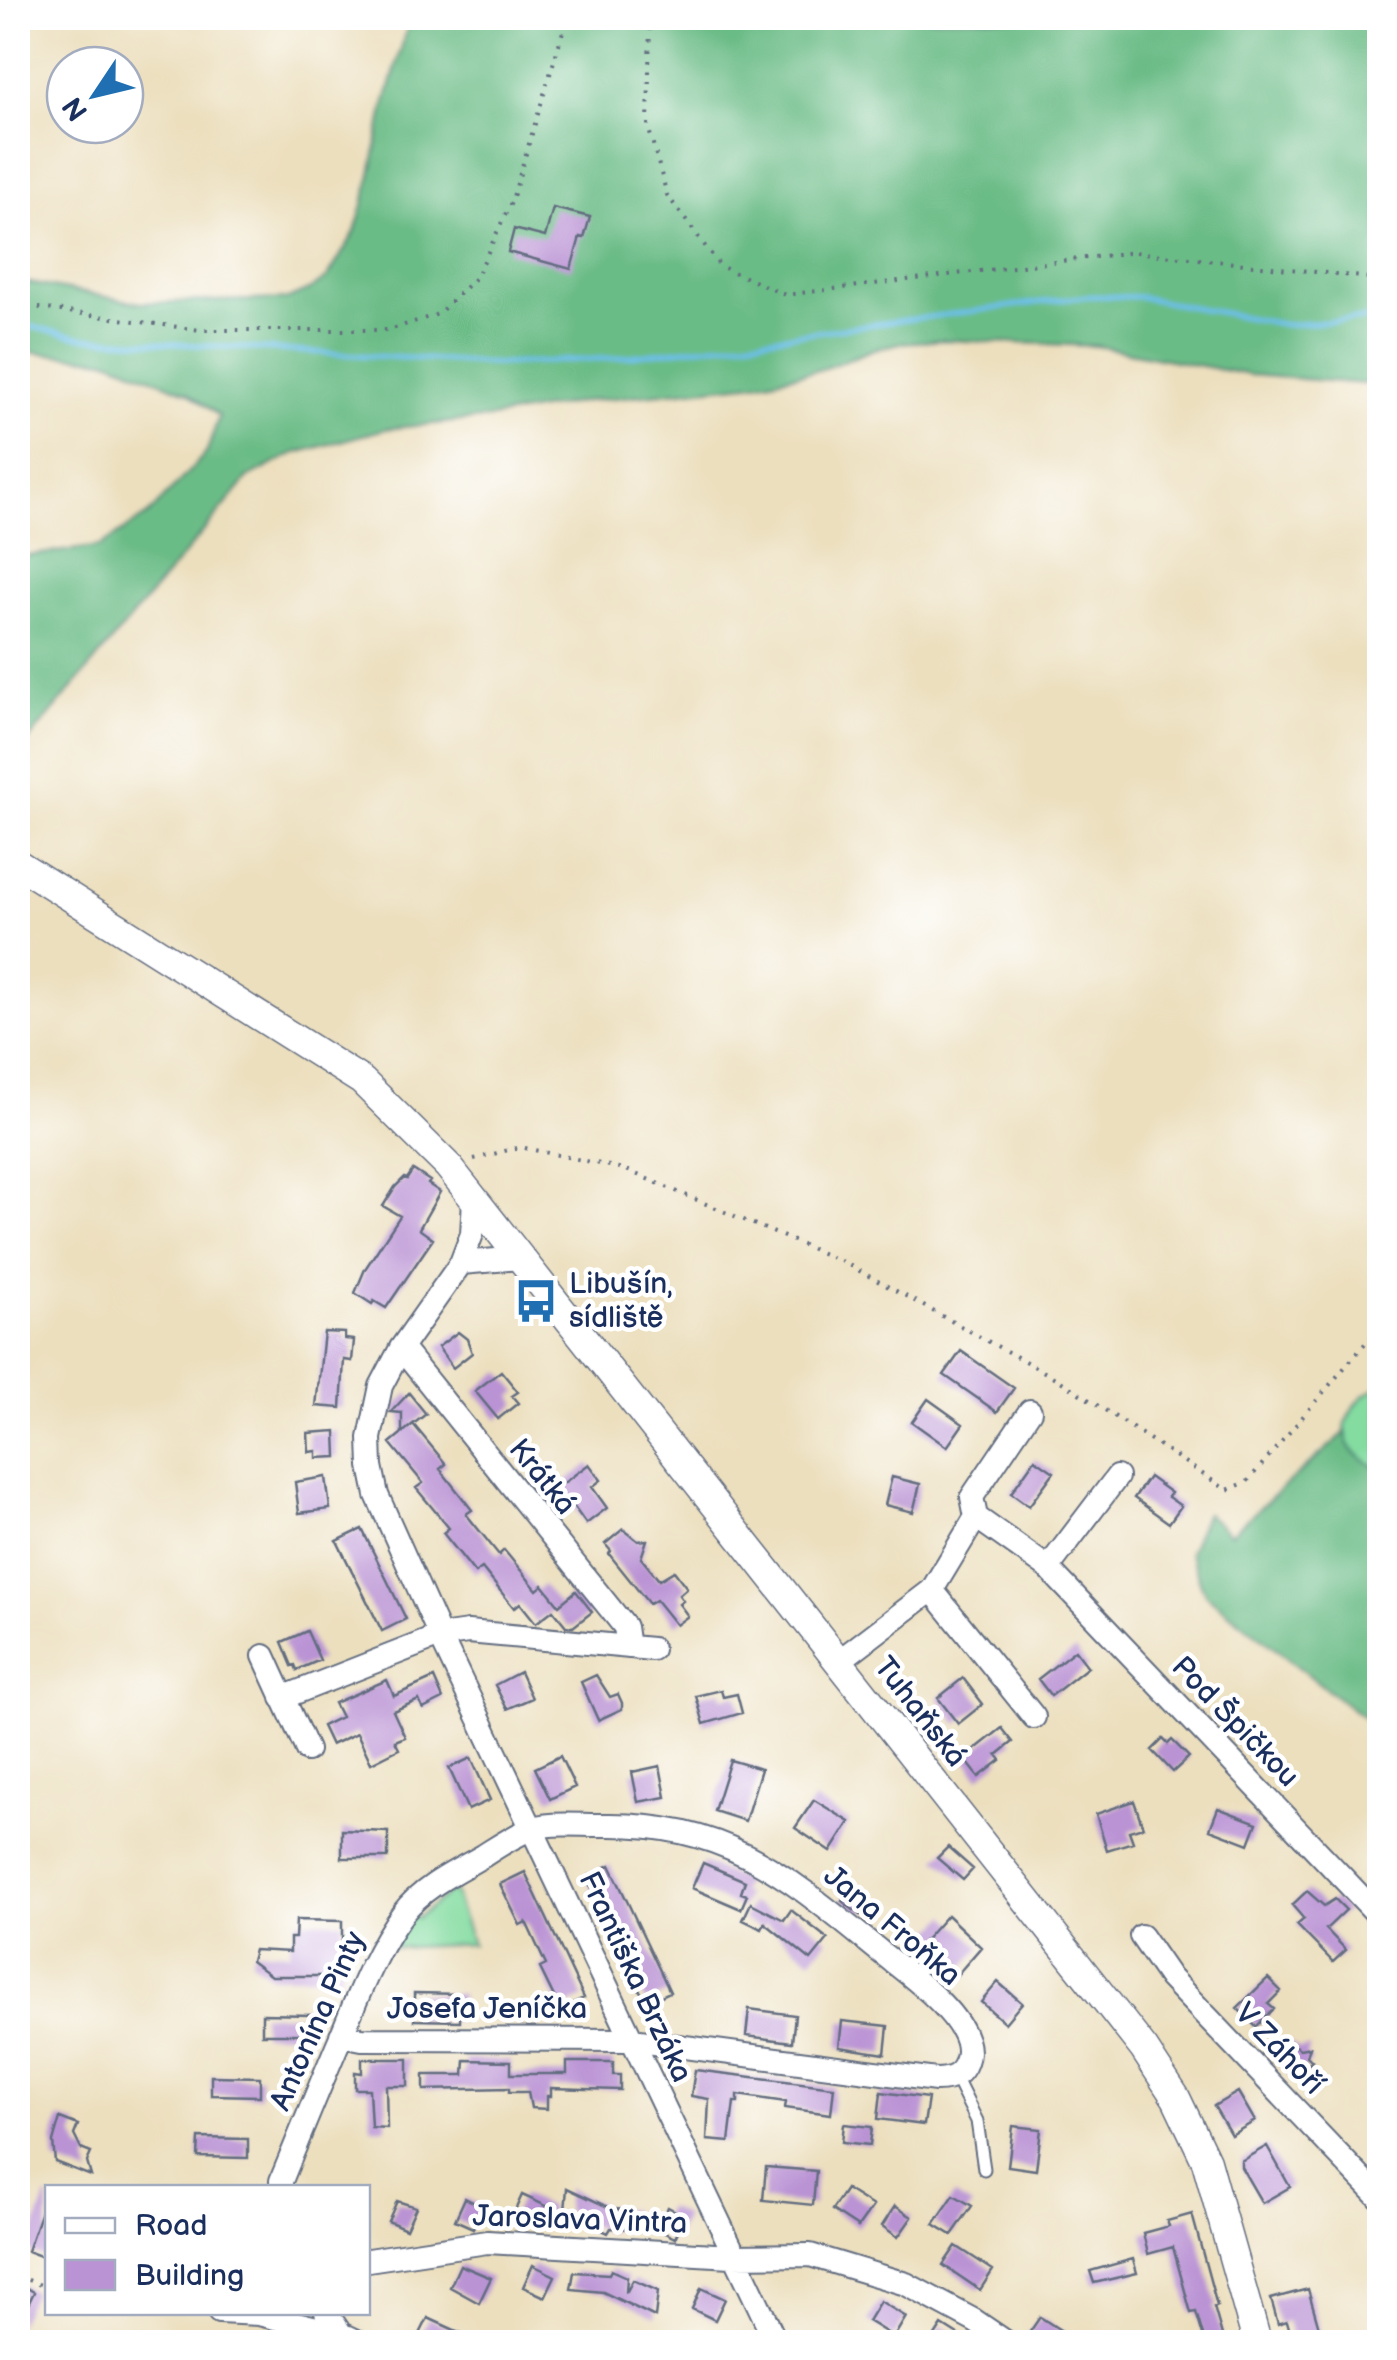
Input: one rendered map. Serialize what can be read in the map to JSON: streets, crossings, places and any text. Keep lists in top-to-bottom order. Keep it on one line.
{"streets":{"street":["Krátká","Tuhaňská","Pod Špičkou","Jana Froňka","Františka Brzáka","Josefa Jeníčka","Antonína Pinty","V Záhoří","Jaroslava Vintra"]},"crossings":[["Krátká","Františka Brzáka"],["Tuhaňská","Františka Brzáka"],["Jana Froňka","Františka Brzáka"],["Jana Froňka","Antonína Pinty"],["Františka Brzáka","Josefa Jeníčka"],["Františka Brzáka","Antonína Pinty"],["Františka Brzáka","Jaroslava Vintra"],["Josefa Jeníčka","Antonína Pinty"]],"places":{"bus stop":["Libušín, sídliště"]},"legend":["Road","Building"],"north":"bottom left"}
